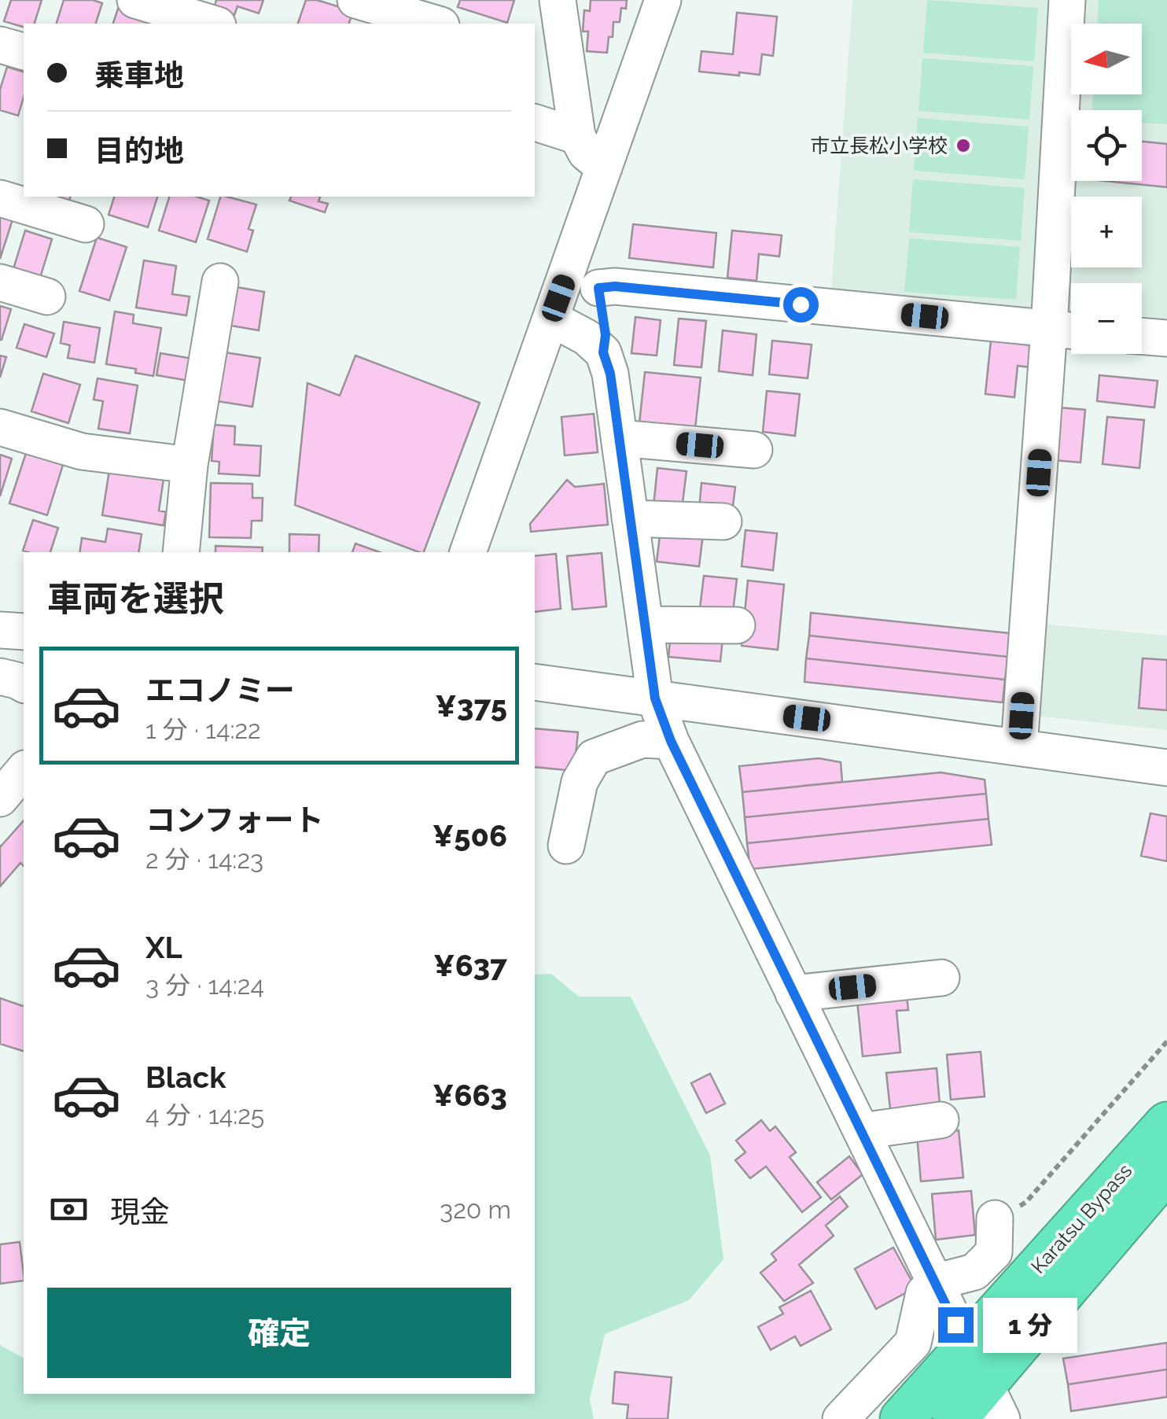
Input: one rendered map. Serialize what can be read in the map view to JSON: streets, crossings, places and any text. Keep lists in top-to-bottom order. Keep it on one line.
{"streets":{"highway":["Karatsu Bypass"]},"places":["市立長松小学校"],"north":"left","page":{"map_buttons":["+","−"],"banner":["乗車地","目的地"],"heading":"車両を選択","list":[{"name":"エコノミー","note":"1 分 · 14:22","value":"¥375"},{"name":"コンフォート","note":"2 分 · 14:23","value":"¥506"},{"name":"XL","note":"3 分 · 14:24","value":"¥637"},{"name":"Black","note":"4 分 · 14:25","value":"¥663"}],"pay":["現金","320 m"],"buttons":"確定","bubble":"1 分"}}
